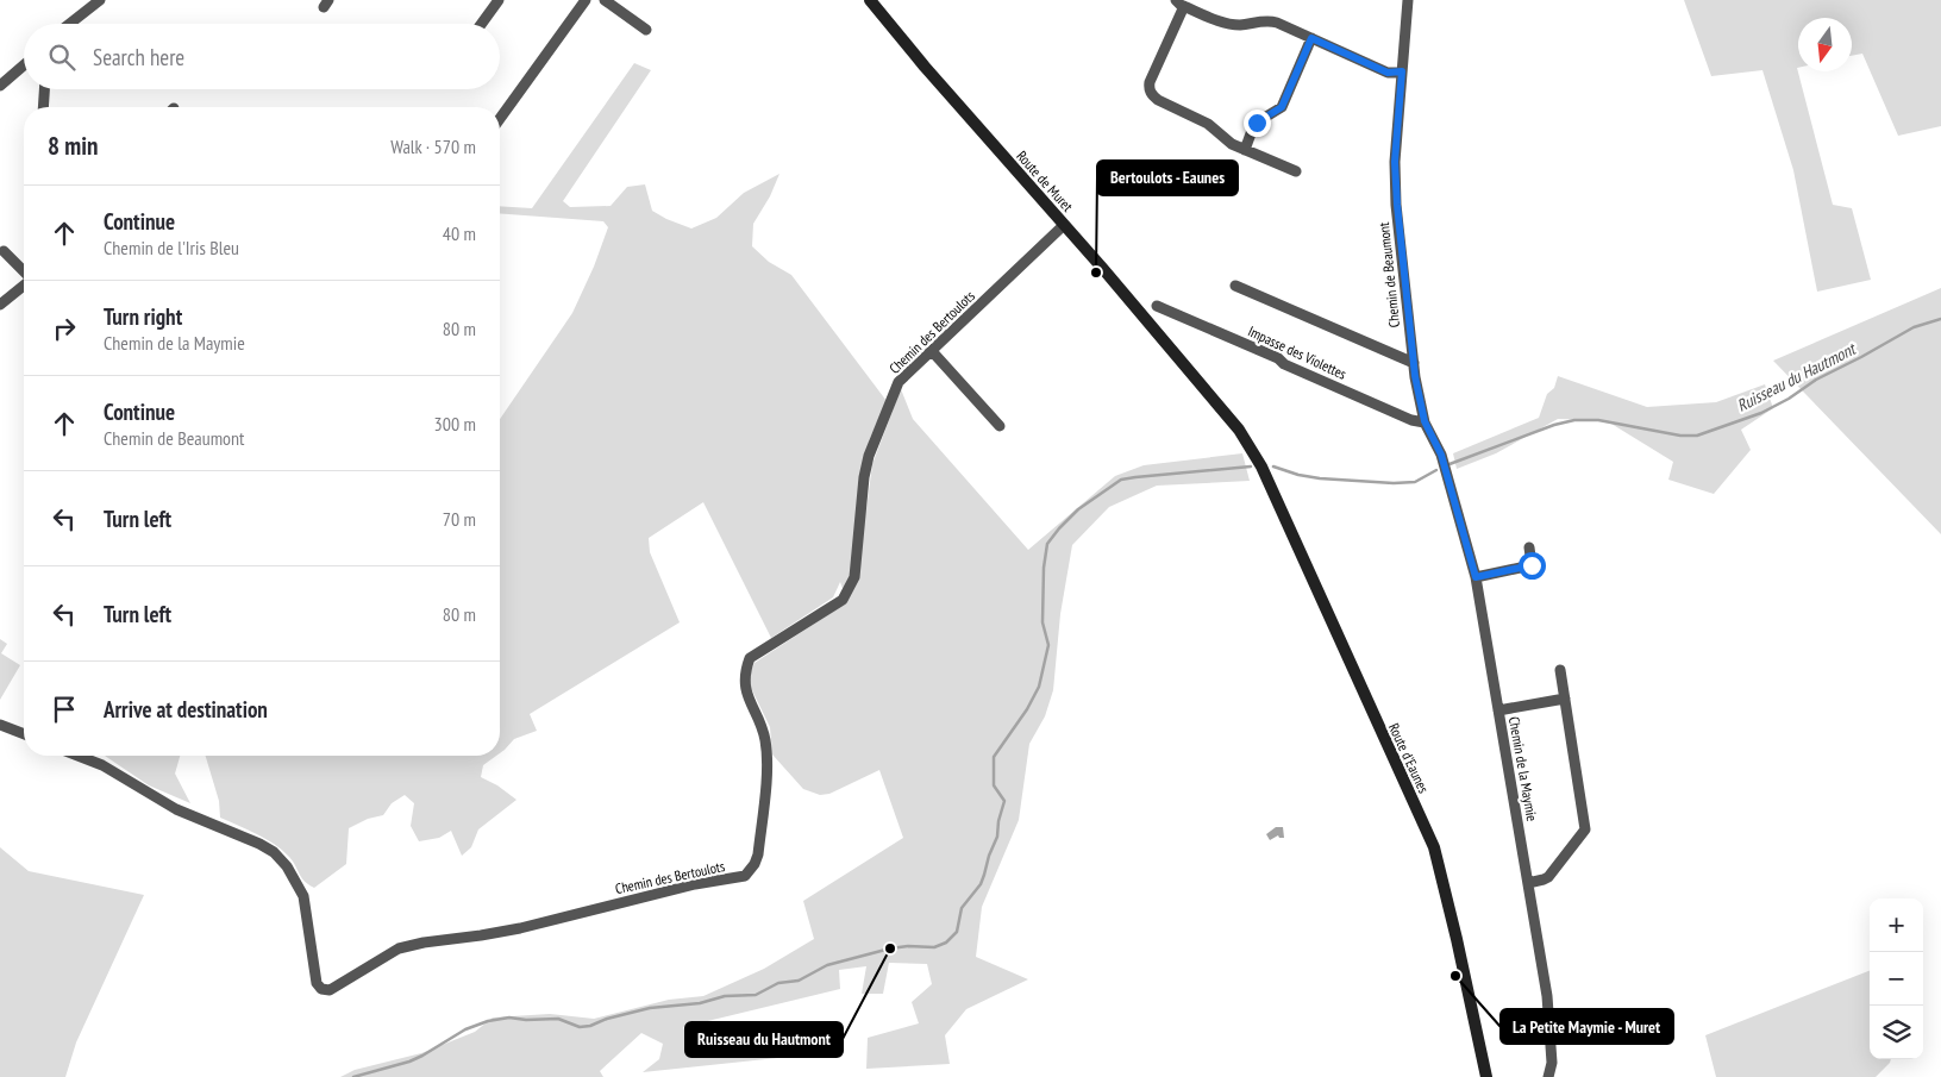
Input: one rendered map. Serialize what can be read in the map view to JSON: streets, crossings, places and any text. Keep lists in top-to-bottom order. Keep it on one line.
{"streets":{"main road":["Route de Muret","Route d'Eaunes"],"street":["Chemin de Beaumont","Chemin des Bertoulots","Impasse des Violettes","Chemin de la Maymie"]},"crossings":[["Route de Muret","Chemin des Bertoulots"],["Route de Muret","Route d'Eaunes"],["Chemin de Beaumont","Impasse des Violettes"],["Chemin de Beaumont","Chemin de la Maymie"]],"water":["Ruisseau du Hautmont"],"places":["Bertoulots - Eaunes","Ruisseau du Hautmont","La Petite Maymie - Muret"],"north":"bottom","page":{"search":"Search here","heading":["8 min","Walk · 570 m"],"list":[["Continue","Chemin de l'Iris Bleu","40 m"],["Turn right","Chemin de la Maymie","80 m"],["Continue","Chemin de Beaumont","300 m"],["Turn left","70 m"],["Turn left","80 m"],"Arrive at destination"],"map_buttons":["+","−"]}}
